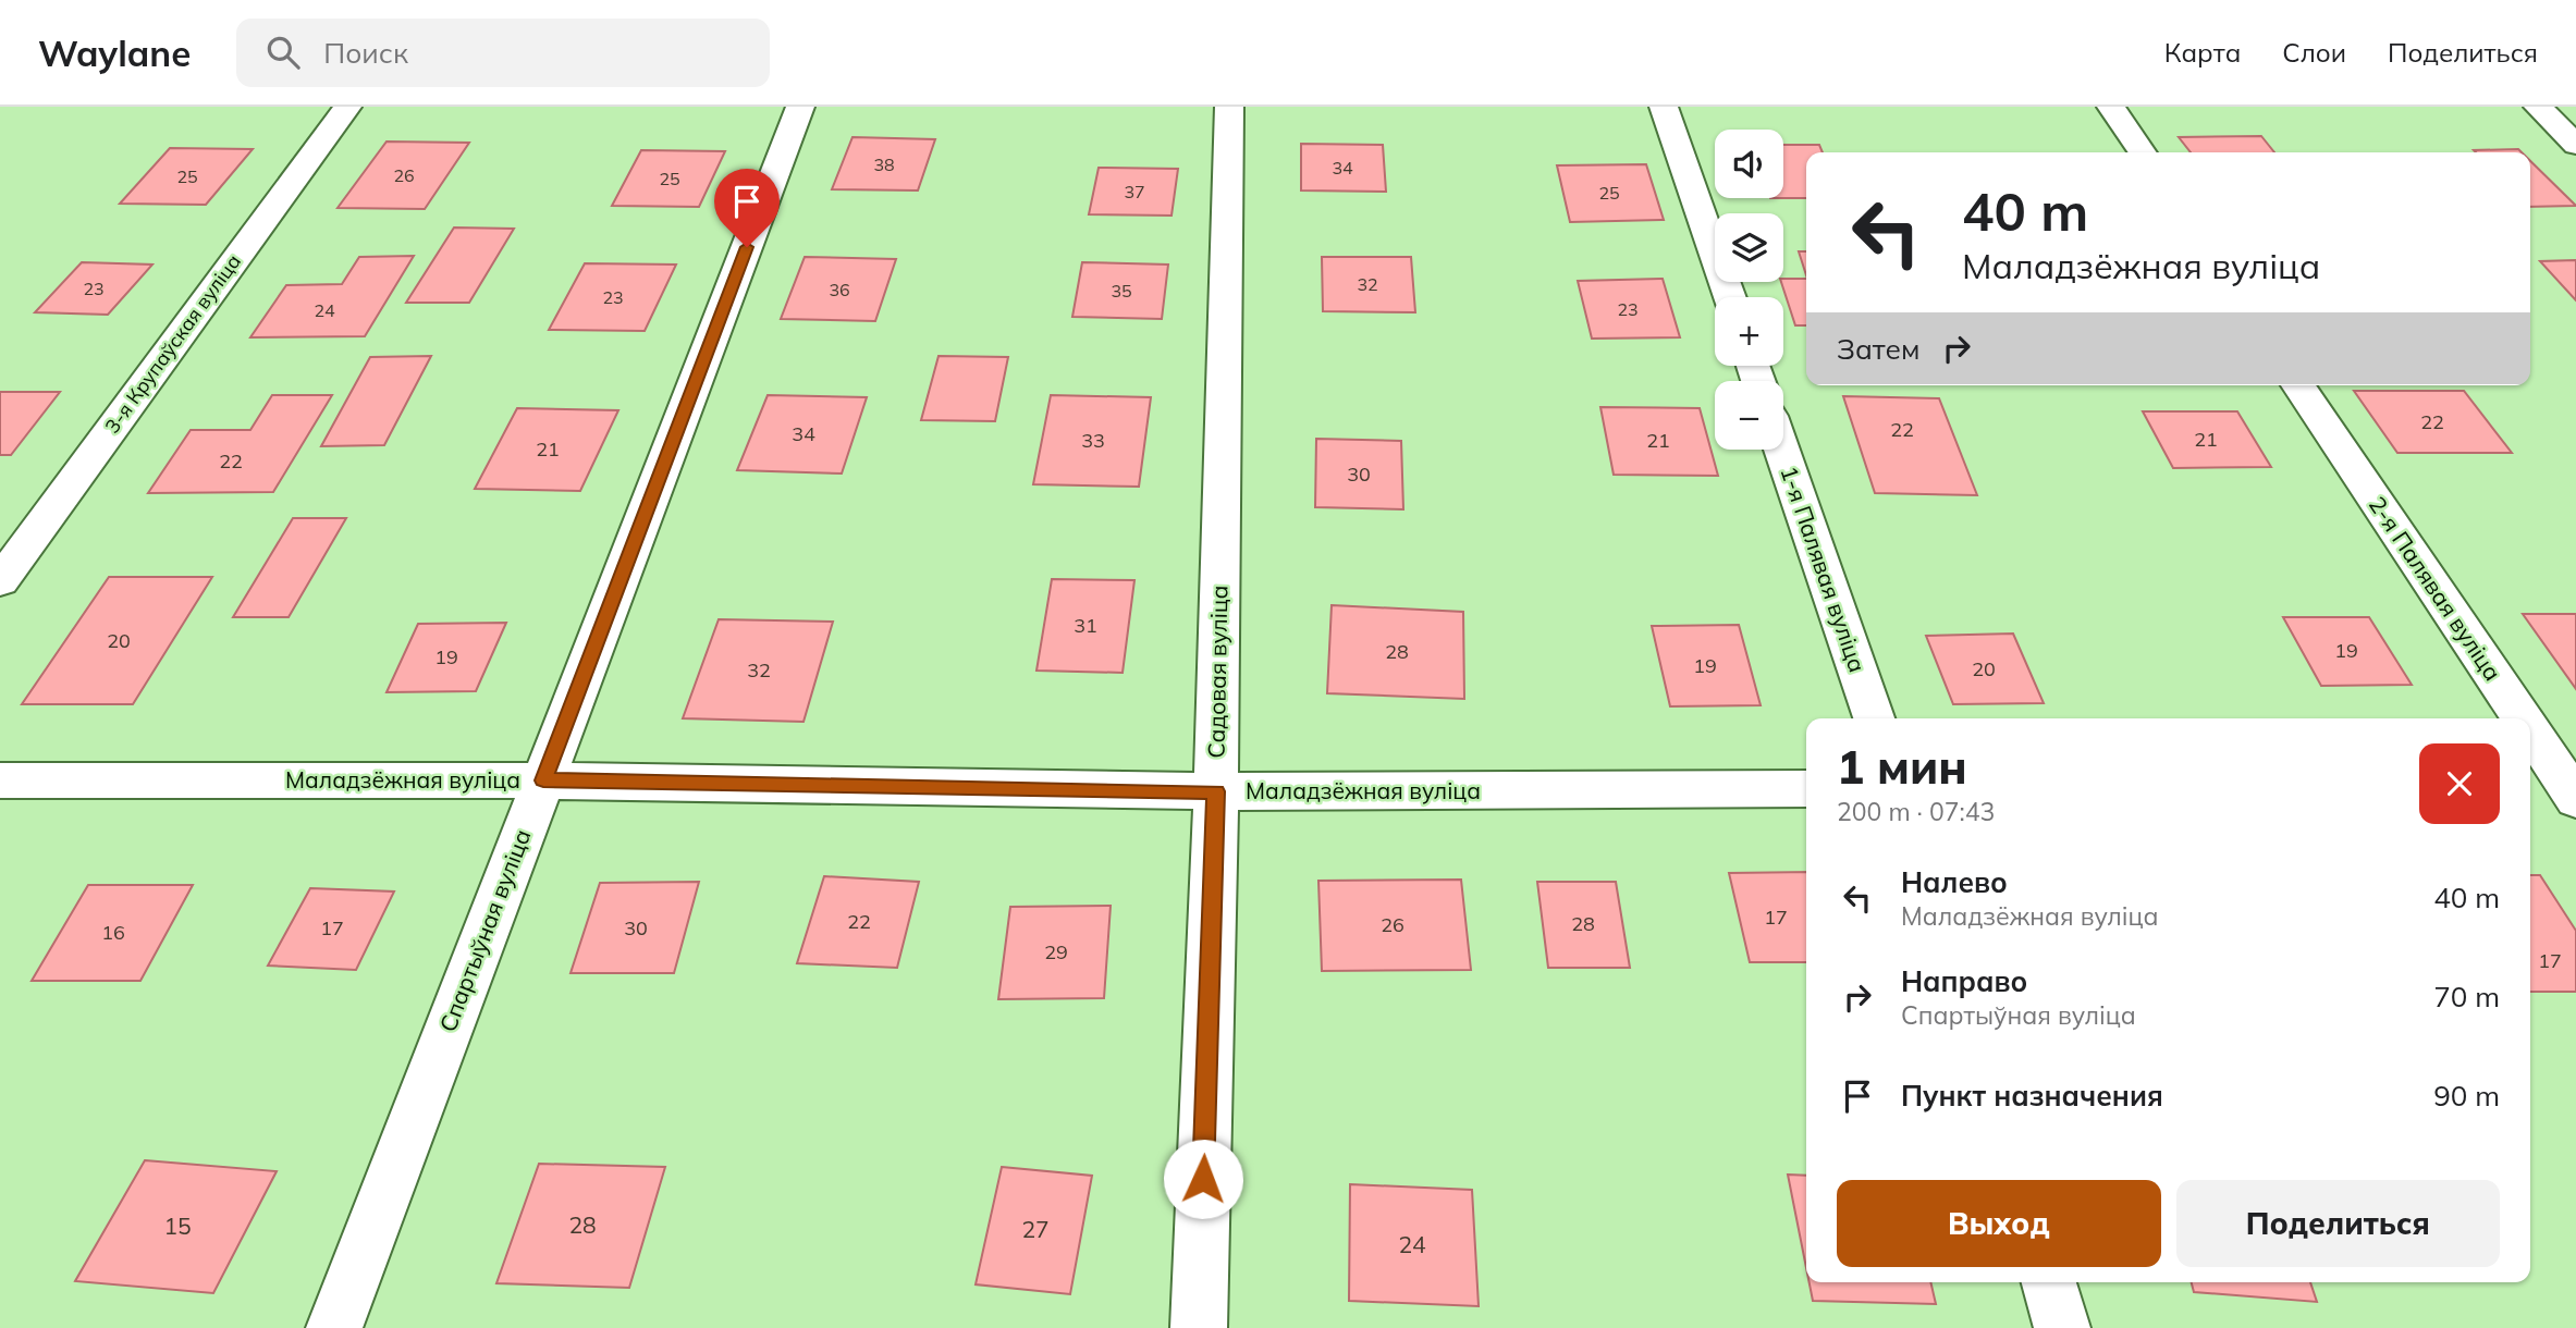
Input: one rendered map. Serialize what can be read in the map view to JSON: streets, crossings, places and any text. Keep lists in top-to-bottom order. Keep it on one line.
{"streets":{"street":["3-я Крупаўская вуліца","1-я Палявая вуліца","2-я Палявая вуліца","Садовая вуліца","Маладзёжная вуліца","Спартыўная вуліца"]},"crossings":[["Садовая вуліца","Маладзёжная вуліца"],["Маладзёжная вуліца","Спартыўная вуліца"]],"house_numbers":["38","34","26","25","25","37","25","32","23","36","35","23","23","24","22","22","34","21","33","21","21","22","30","31","20","19","28","19","19","20","32","17","22","28","26","17","30","16","29","17","28","15","27","24"],"page":{"header":"Waylane","search":"Поиск","nav":["Карта","Слои","Поделиться"],"map_buttons":["+","−"],"turn":["40 m","Маладзёжная вуліца"],"then":"Затем","heading":["1 мин","200 m · 07:43"],"list":[{"name":"Налево","note":"Маладзёжная вуліца","value":"40 m"},{"name":"Направо","note":"Спартыўная вуліца","value":"70 m"},{"name":"Пункт назначения","value":"90 m"}],"buttons":["Выход","Поделиться"]}}
